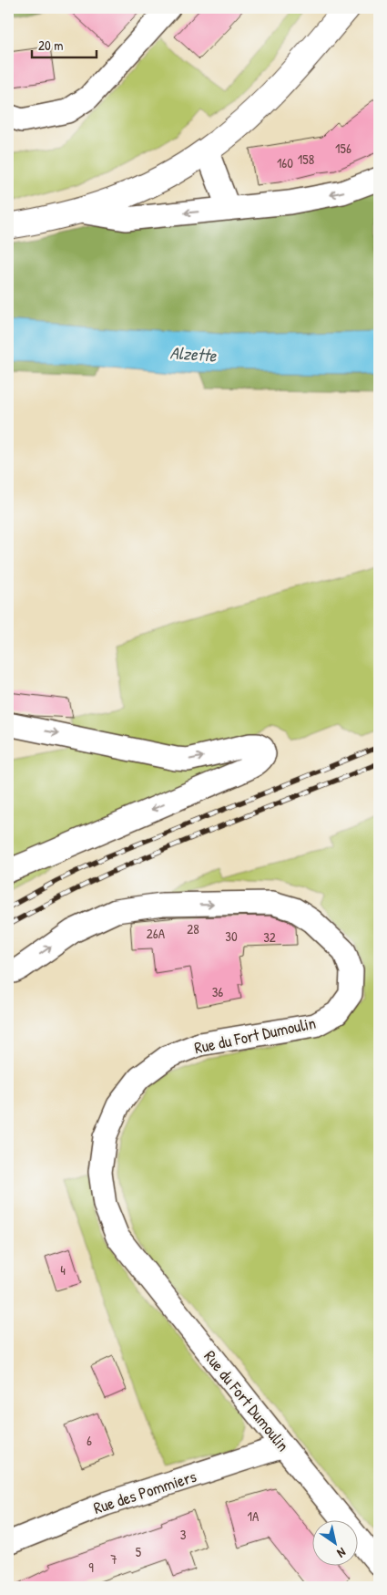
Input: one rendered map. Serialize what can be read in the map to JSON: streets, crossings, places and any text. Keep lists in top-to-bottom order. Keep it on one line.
{"streets":{"street":["Rue du Fort Dumoulin","Rue des Pommiers"]},"crossings":[["Rue du Fort Dumoulin","Rue des Pommiers"]],"water":["Alzette"],"house_numbers":["156","158","160","28","26A","30","32","36","4","6","1A","3","5","7","9"],"scale_bar":"20 m","north":"bottom right"}
